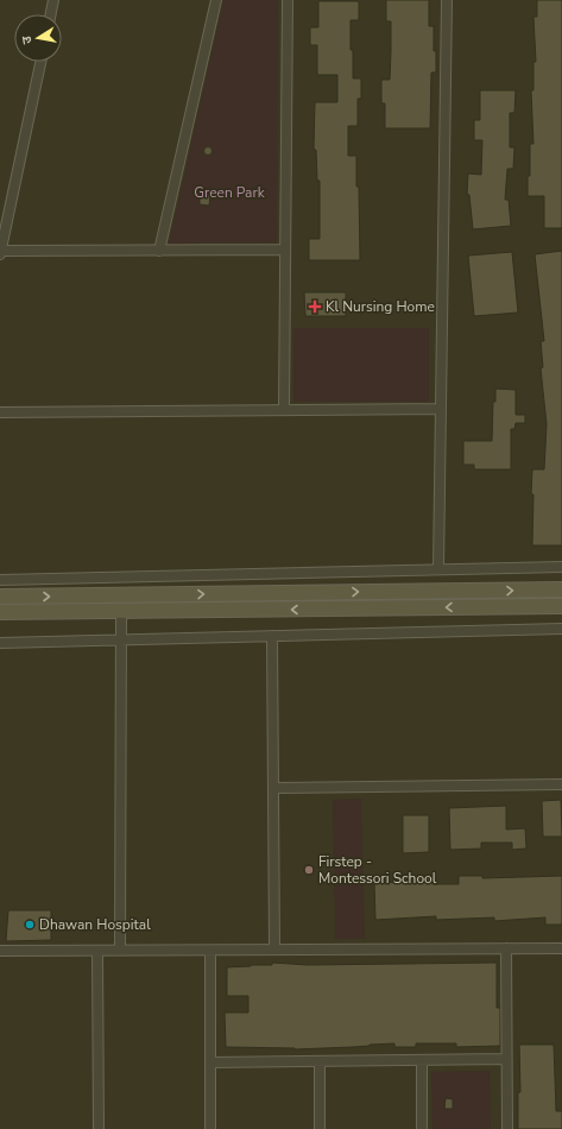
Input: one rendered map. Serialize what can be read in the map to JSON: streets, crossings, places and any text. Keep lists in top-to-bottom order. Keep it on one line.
{"parks":["Green Park"],"places":{"health":["Kl Nursing Home"],"other":["Firstep - Montessori School","Dhawan Hospital"]},"north":"left"}
